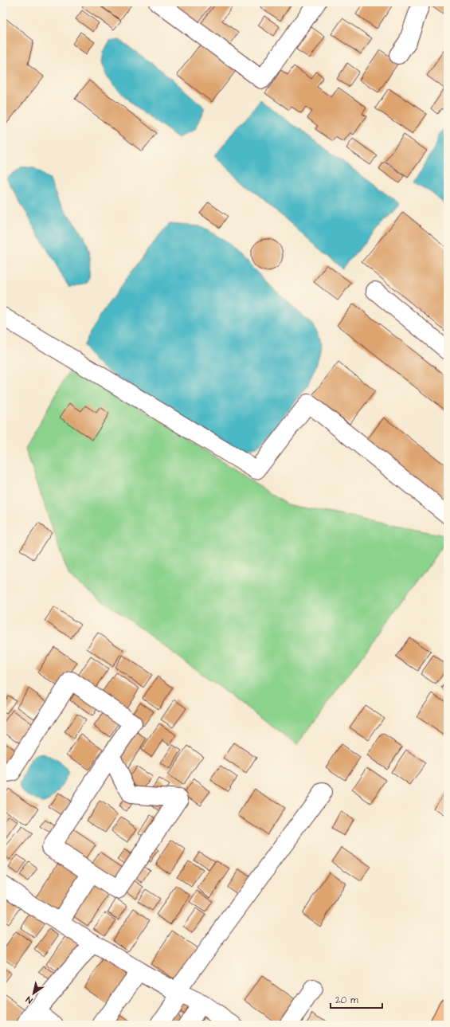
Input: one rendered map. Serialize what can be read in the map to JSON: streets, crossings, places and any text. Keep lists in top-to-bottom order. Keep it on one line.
{"scale_bar":"20 m","north":"bottom left"}
